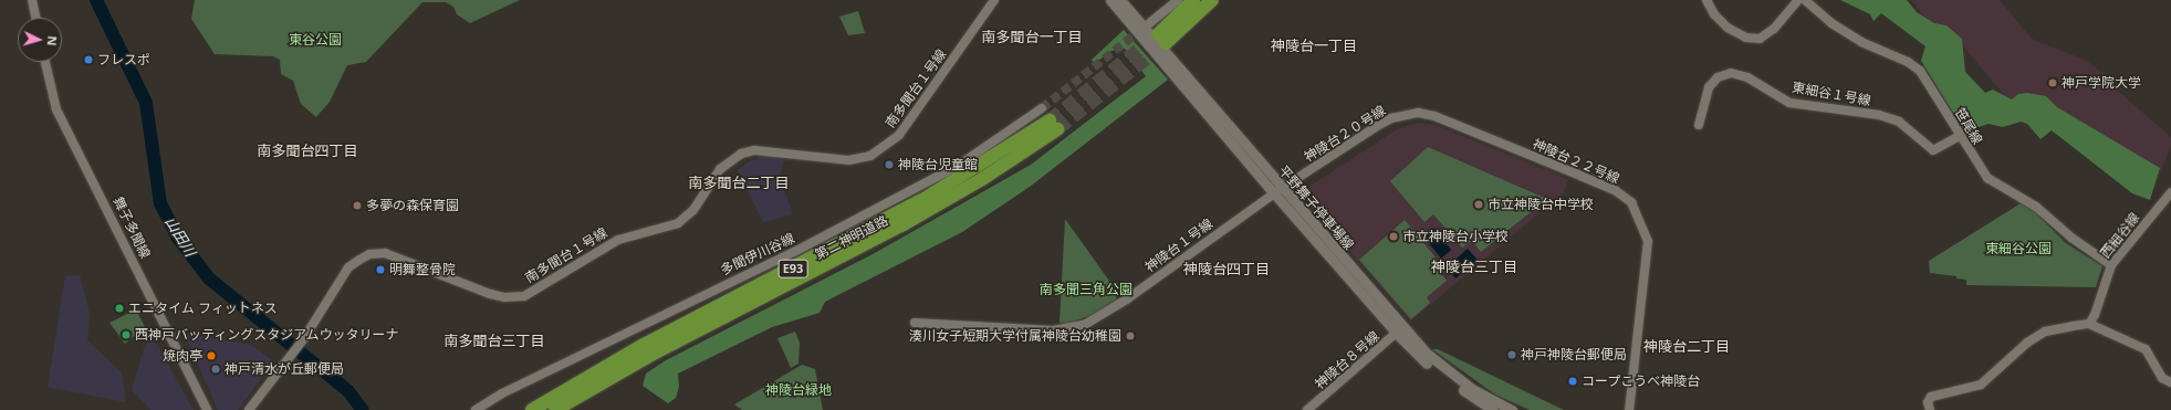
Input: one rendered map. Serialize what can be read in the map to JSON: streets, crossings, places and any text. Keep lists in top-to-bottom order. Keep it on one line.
{"streets":{"highway":["第二神明道路","E93"],"main road":["平野舞子停車場線"],"street":["南多聞台１号線","東細谷１号線","笹尾線","神陵台２０号線","神陵台２２号線","舞子多聞線","西細谷線","神陵台１号線","多聞伊川谷線","神陵台８号線"]},"crossings":[["東細谷１号線","笹尾線"],["笹尾線","西細谷線"],["神陵台２０号線","神陵台２２号線"],["神陵台２０号線","平野舞子停車場線"],["神陵台２０号線","神陵台１号線"],["平野舞子停車場線","神陵台１号線"],["平野舞子停車場線","神陵台８号線"]],"districts":["南多聞台一丁目","神陵台一丁目","南多聞台四丁目","南多聞台二丁目","神陵台三丁目","神陵台四丁目","南多聞台三丁目","神陵台二丁目"],"water":["山田川"],"parks":["東谷公園","東細谷公園","南多聞三角公園","神陵台緑地"],"places":["フレスポ","神戸学院大学","神陵台児童館","市立神陵台中学校","多夢の森保育園","市立神陵台小学校","明舞整骨院","エニタイム フィットネス","西神戸バッティングスタジアムウッタリーナ","湊川女子短期大学付属神陵台幼稚園","神戸神陵台郵便局","焼肉亭","神戸清水が丘郵便局","コープこうべ神陵台"],"north":"right"}
